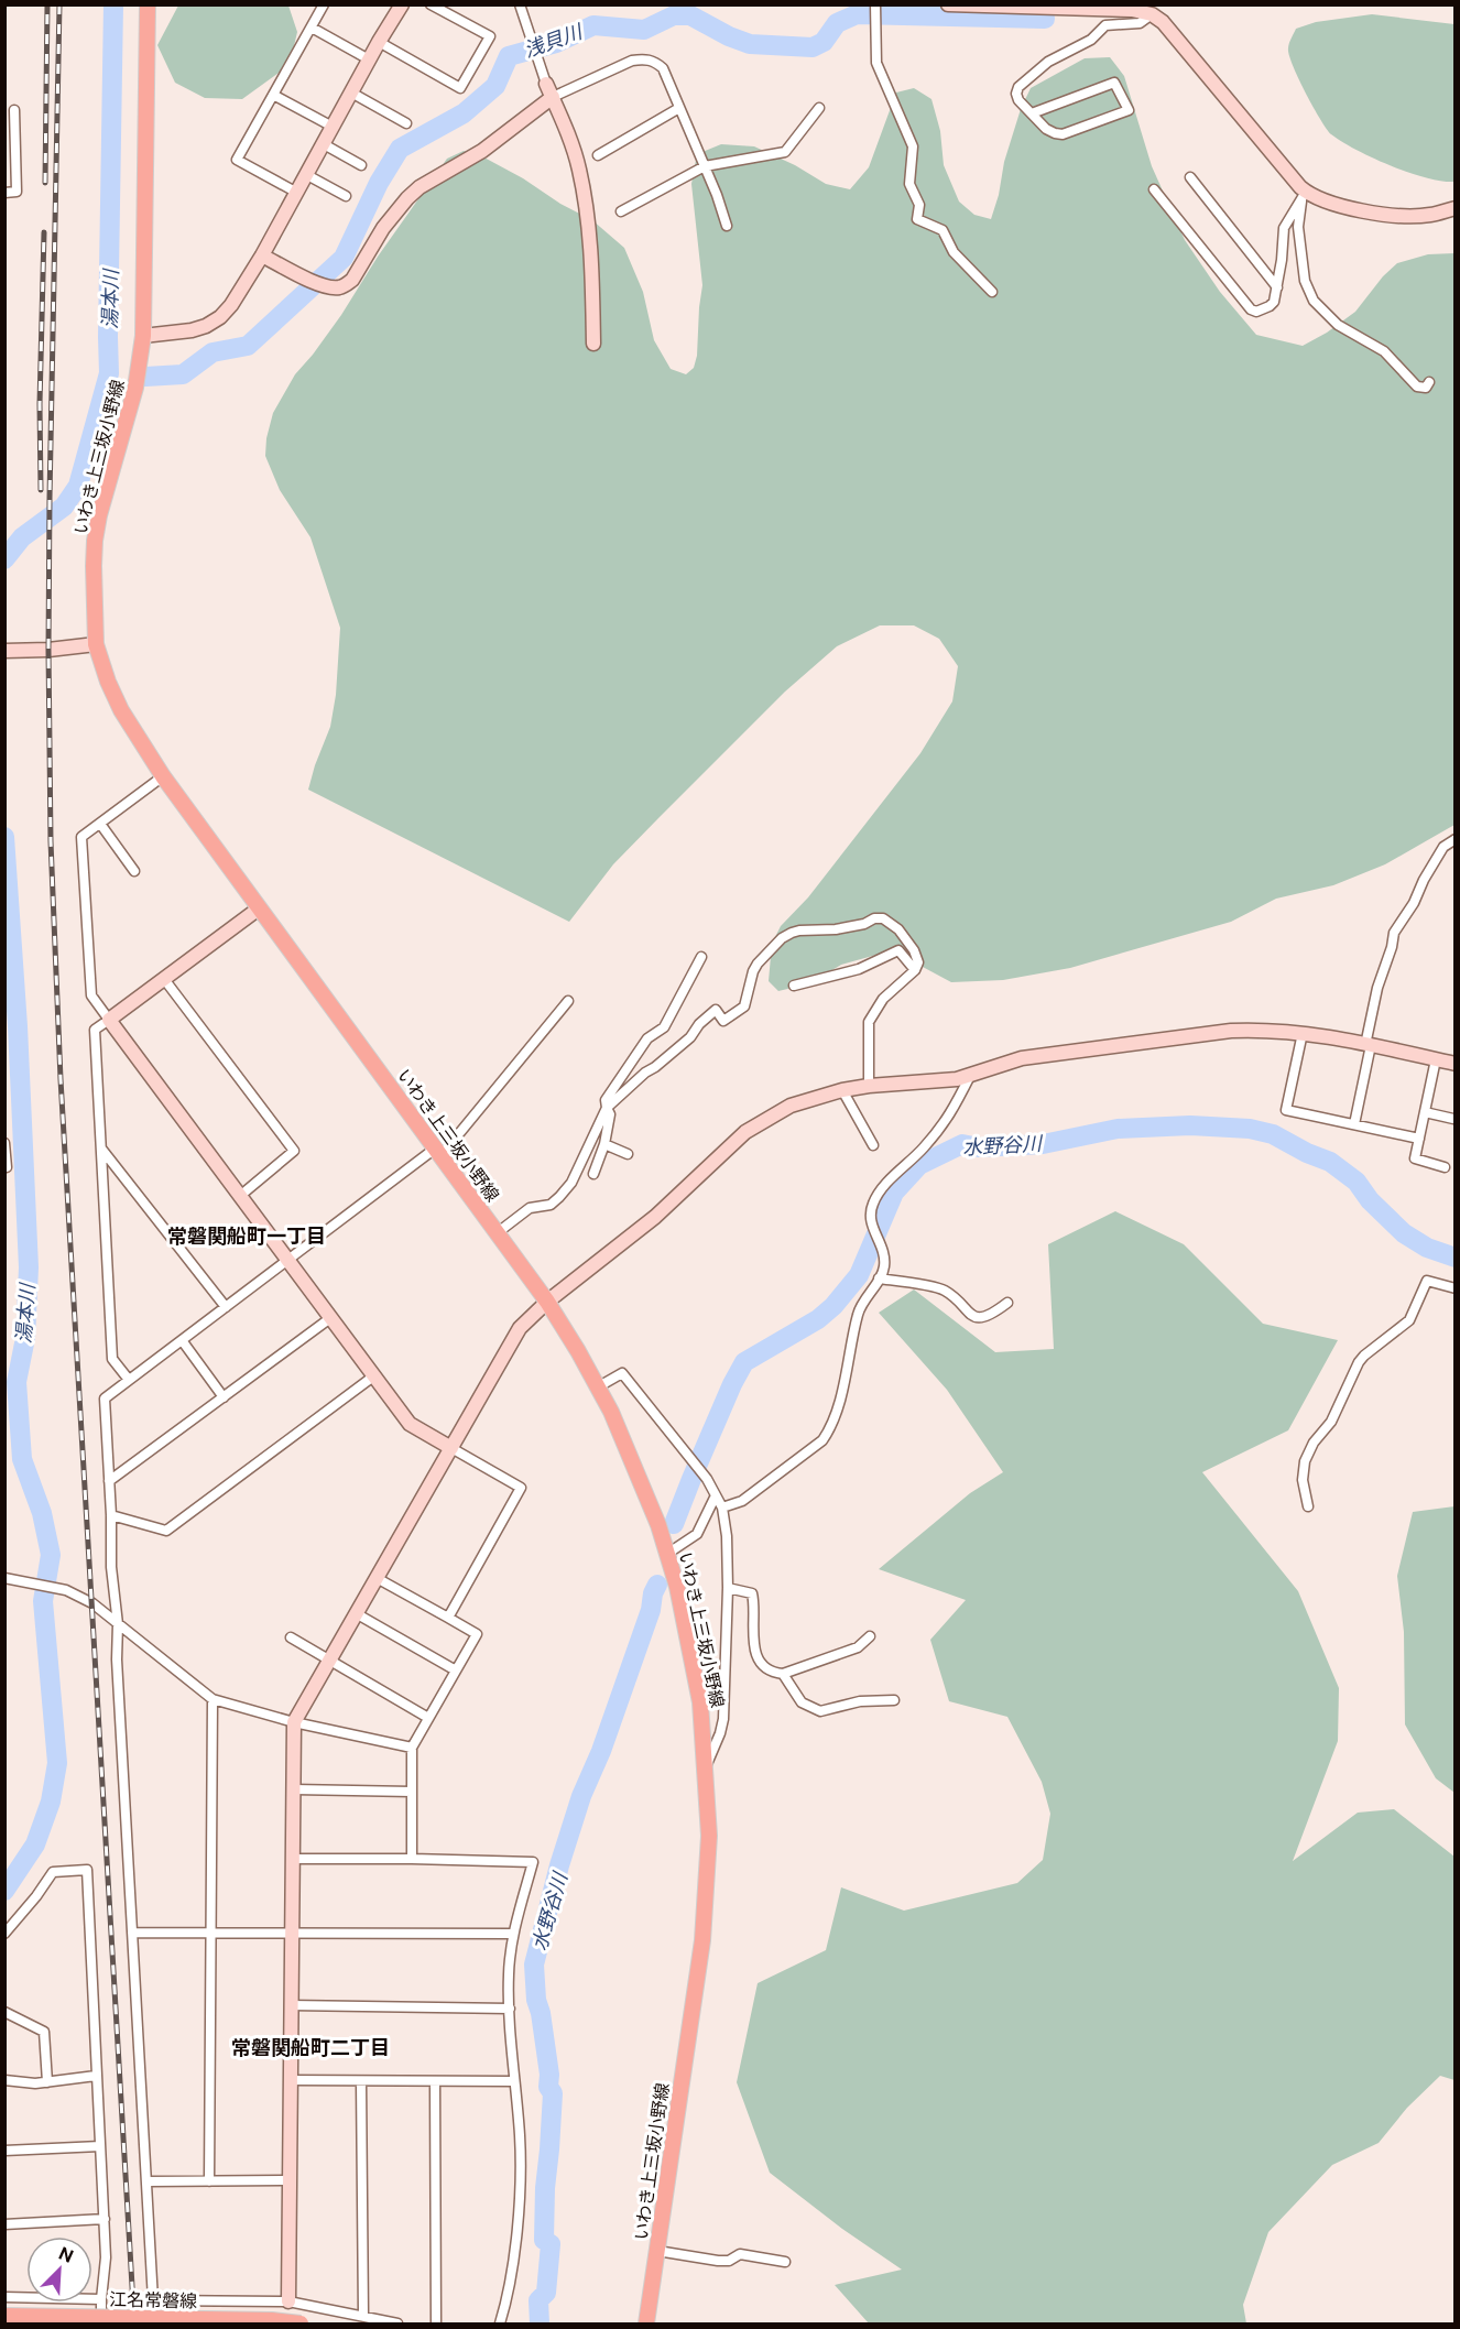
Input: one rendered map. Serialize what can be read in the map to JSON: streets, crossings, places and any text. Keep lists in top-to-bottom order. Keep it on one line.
{"streets":{"main road":["いわき上三坂小野線","江名常磐線"]},"districts":["常磐関船町一丁目","常磐関船町二丁目"],"water":["浅貝川","湯本川","水野谷川"],"north":"top right"}
